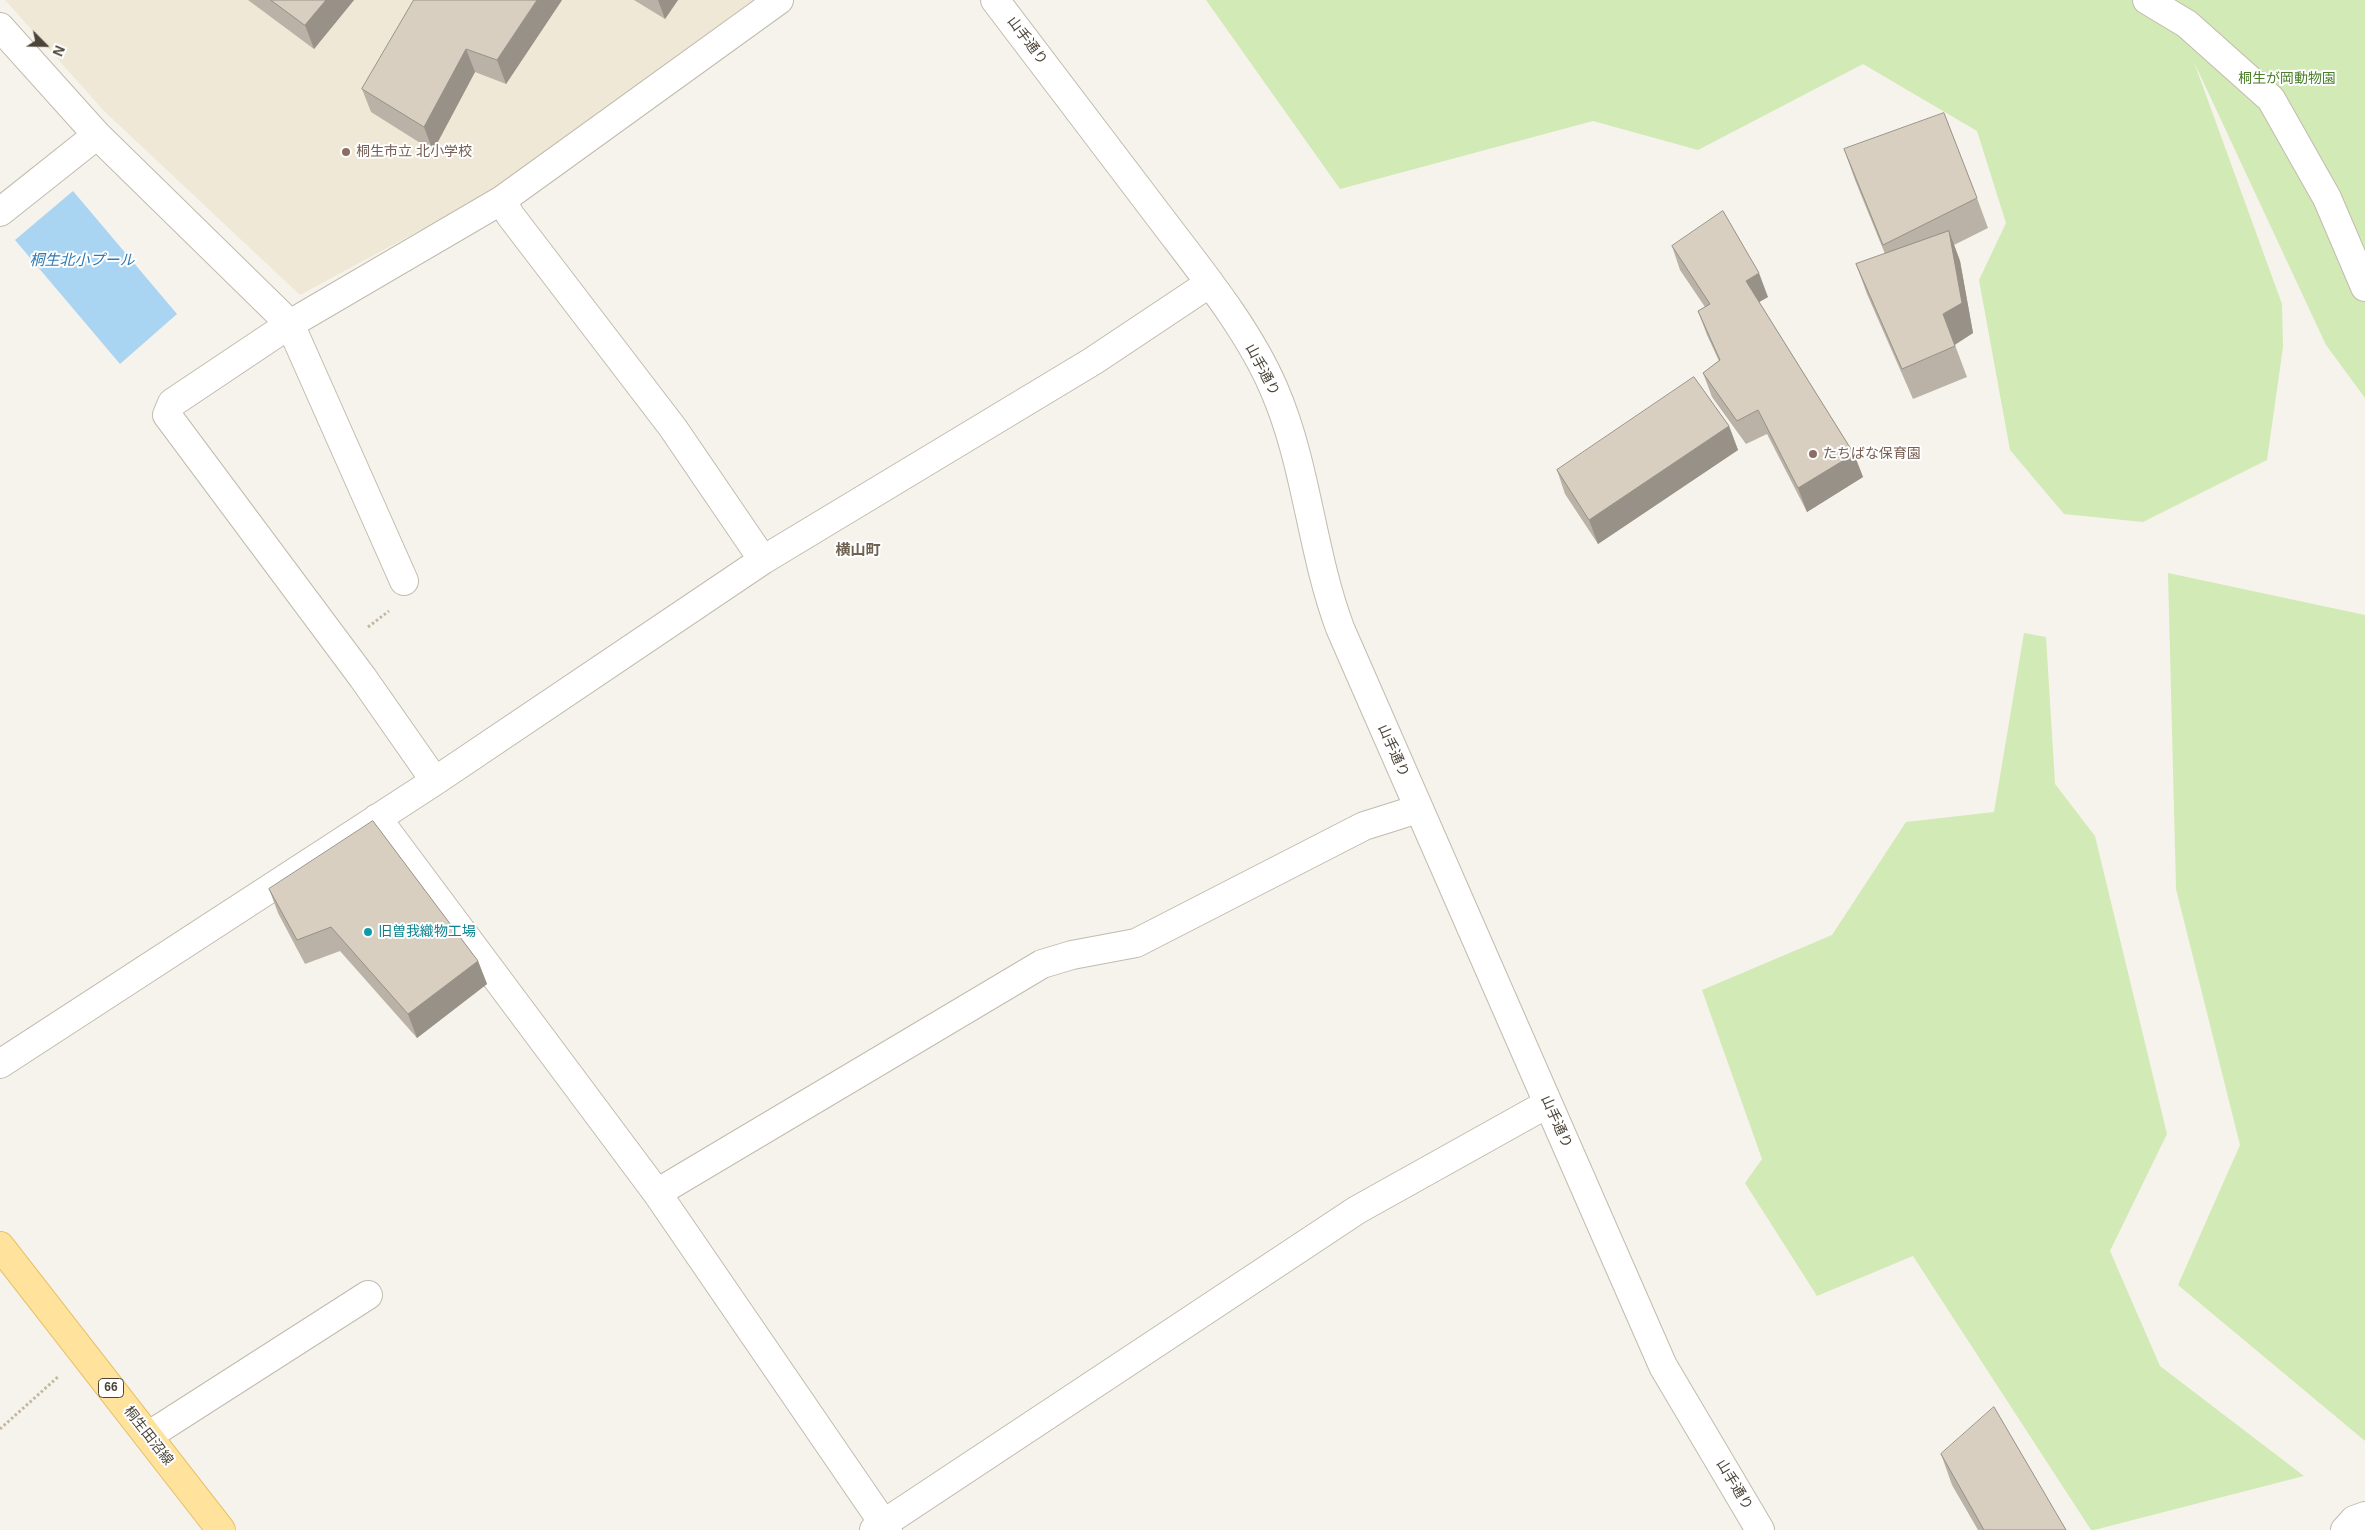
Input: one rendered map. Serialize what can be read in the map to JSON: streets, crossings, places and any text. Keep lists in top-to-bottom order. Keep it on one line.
{"streets":{"main road":["66","桐生田沼線"],"street":["山手通り"]},"districts":["横山町"],"water":["桐生北小プール"],"parks":["桐生が岡動物園"],"places":["桐生市立 北小学校","たちばな保育園","旧曽我織物工場"],"north":"bottom right"}
